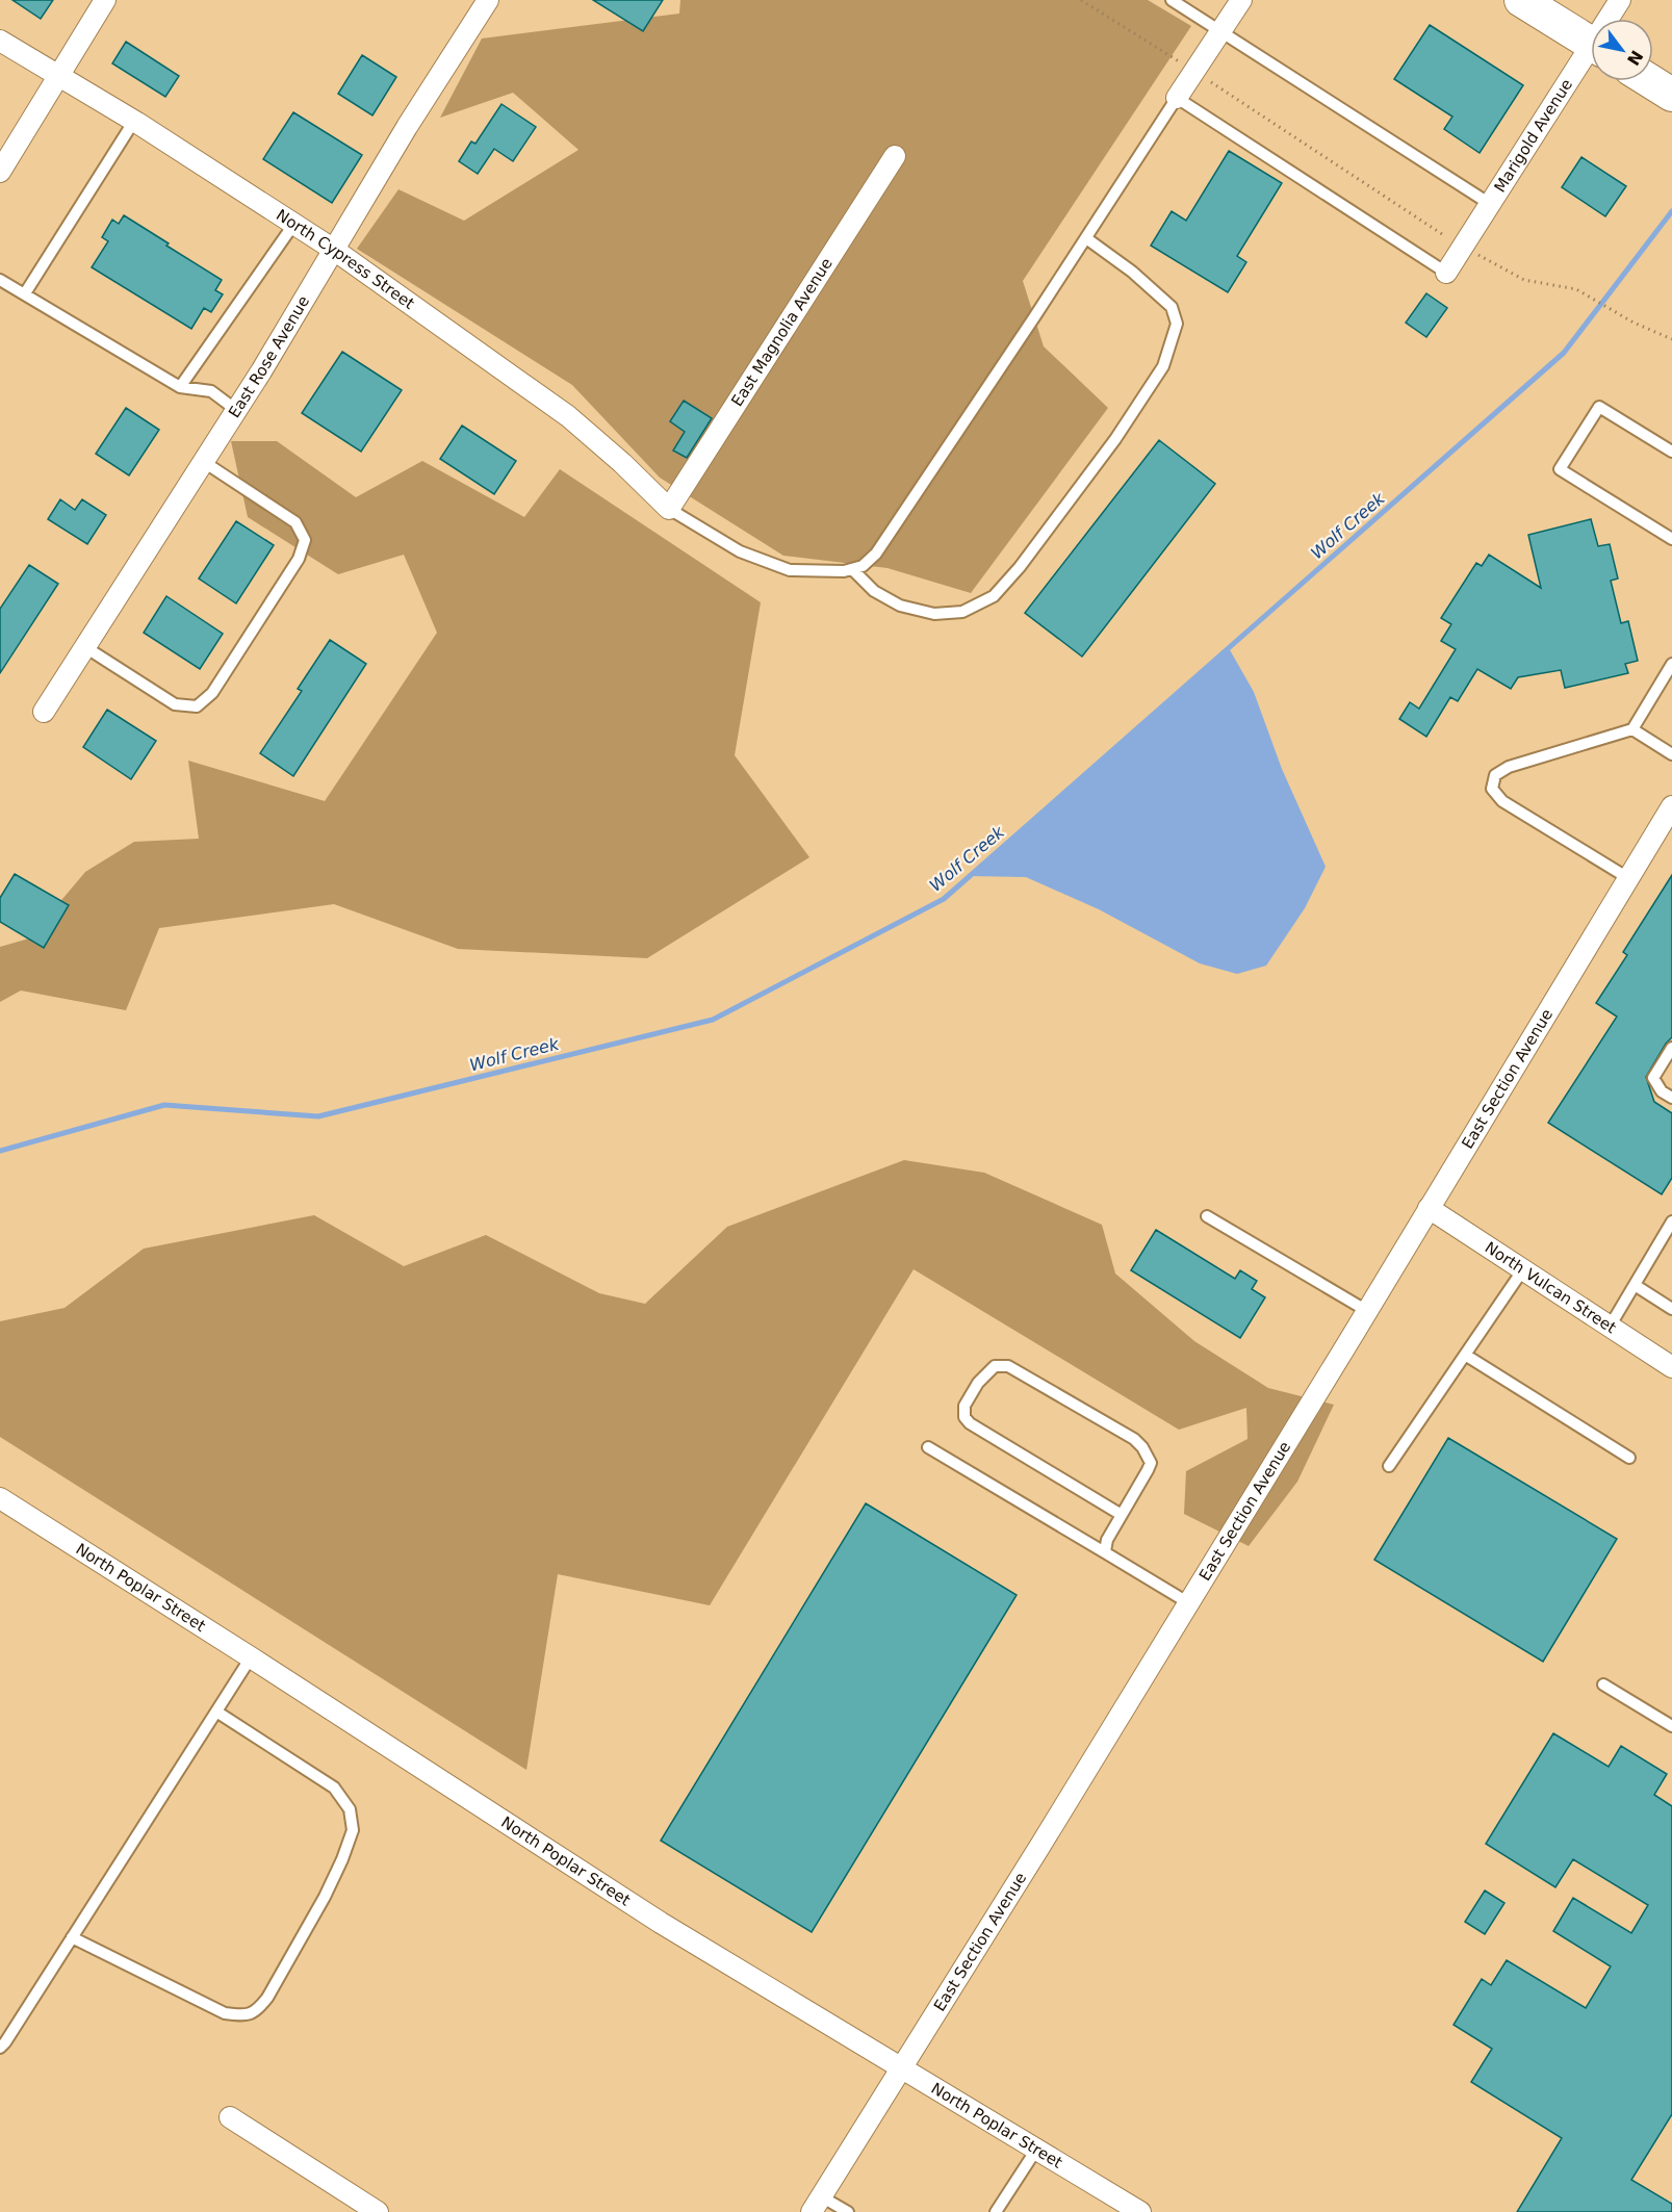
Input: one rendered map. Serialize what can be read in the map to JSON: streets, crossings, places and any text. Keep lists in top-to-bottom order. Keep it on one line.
{"streets":{"street":["Marigold Avenue","North Cypress Street","East Magnolia Avenue","East Rose Avenue","East Section Avenue","North Vulcan Street","North Poplar Street"]},"crossings":[["North Cypress Street","East Magnolia Avenue"],["North Cypress Street","East Rose Avenue"],["East Section Avenue","North Vulcan Street"],["East Section Avenue","North Poplar Street"]],"water":["Wolf Creek"],"north":"bottom right"}
